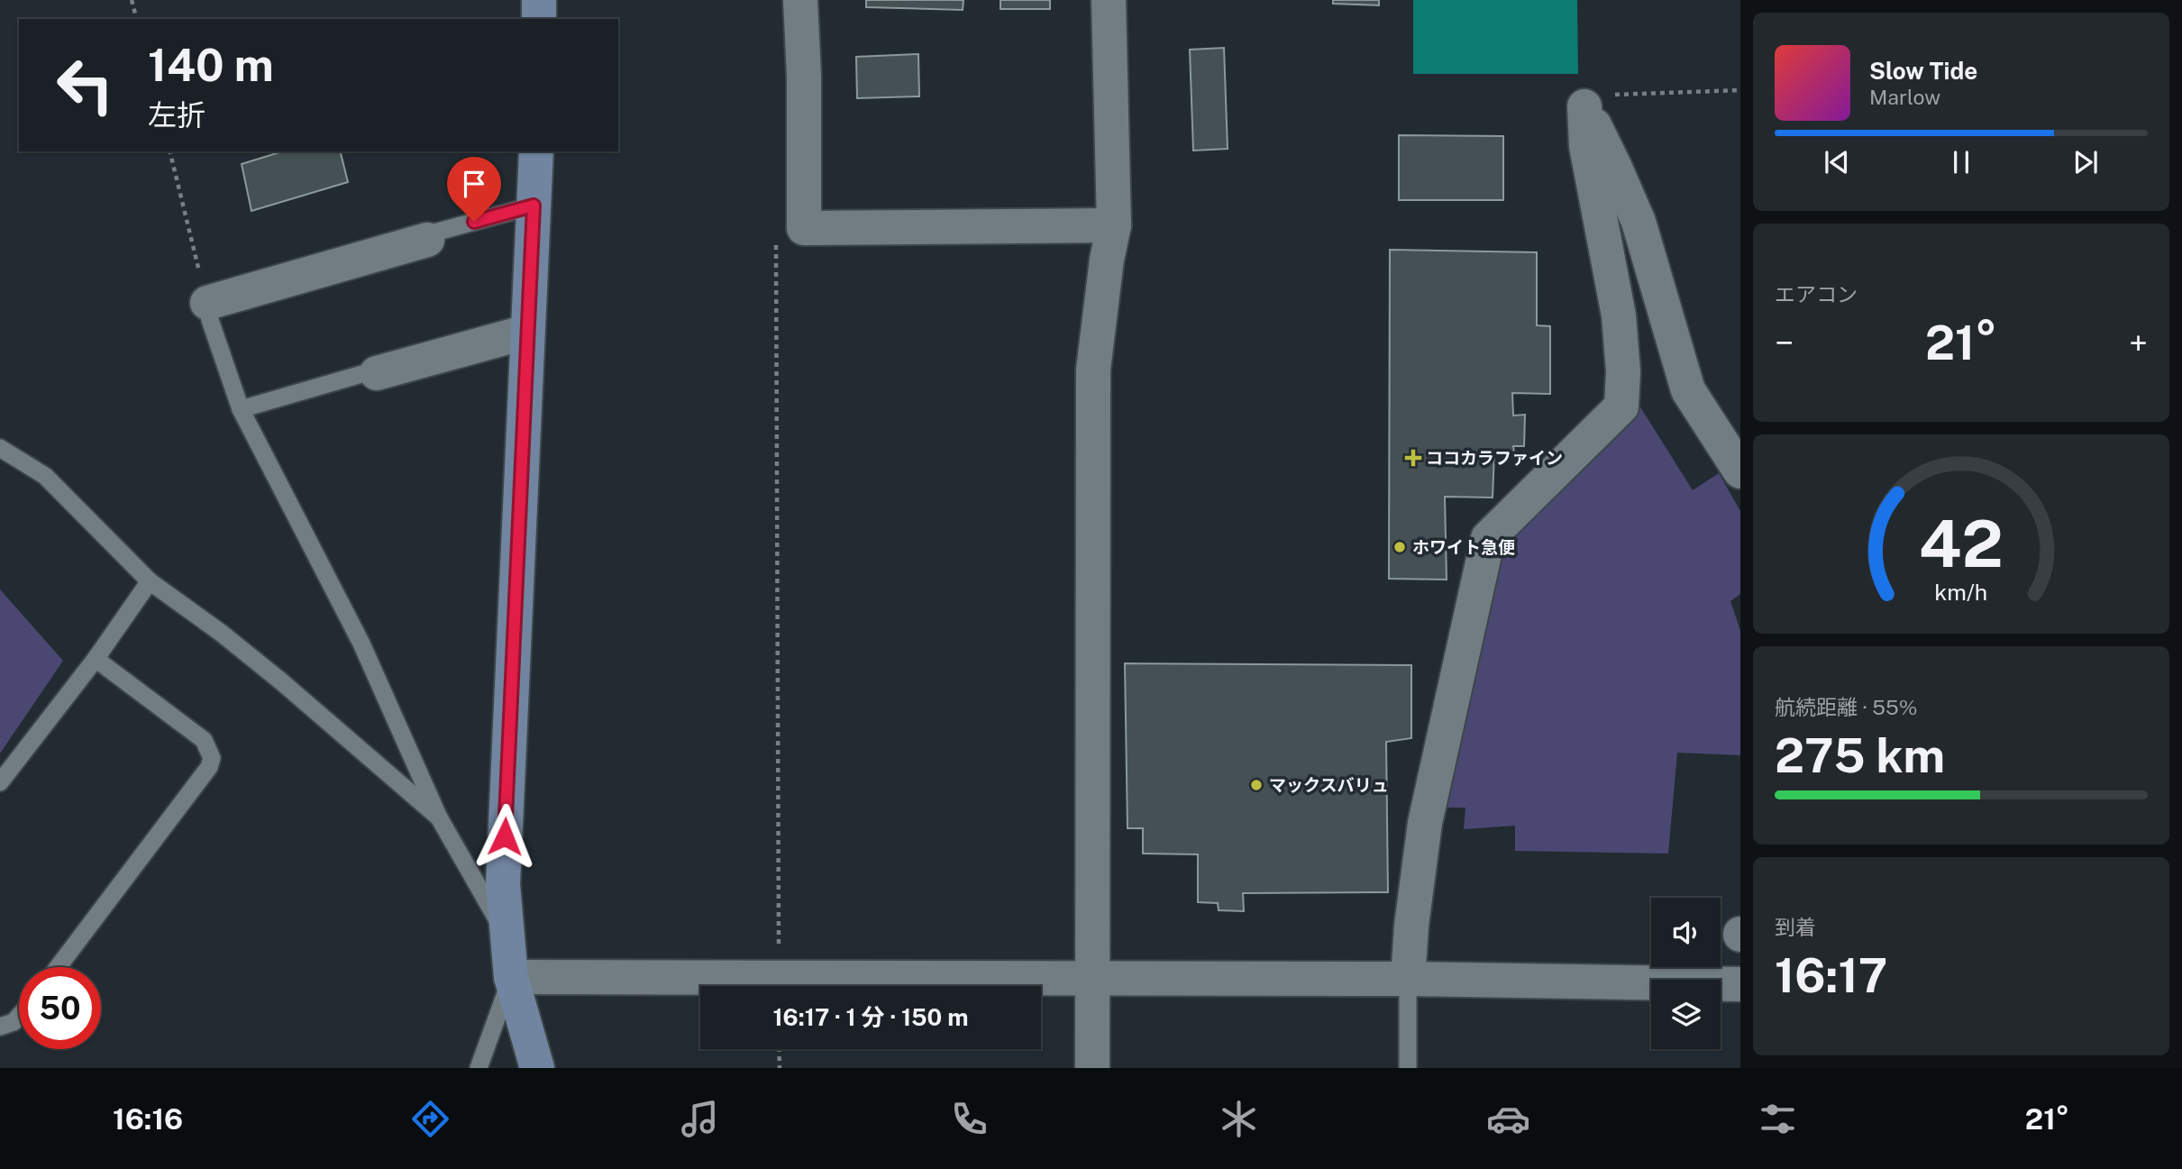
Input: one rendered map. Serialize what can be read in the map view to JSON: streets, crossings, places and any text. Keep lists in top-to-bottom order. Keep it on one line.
{"places":{"health":["ココカラファイン"],"other":["ホワイト急便","マックスバリュ"]},"page":{"turn":["140 m","左折"],"song":["Slow Tide","Marlow"],"tile":["エアコン",["航続距離 · 55%","275 km"],["到着","16:17"]],"heat":["−","21°","+"],"limit":"50","trip":"16:17 · 1 分 · 150 m","tabs":["16:16","21°"],"gauge":["42","km/h"]}}
